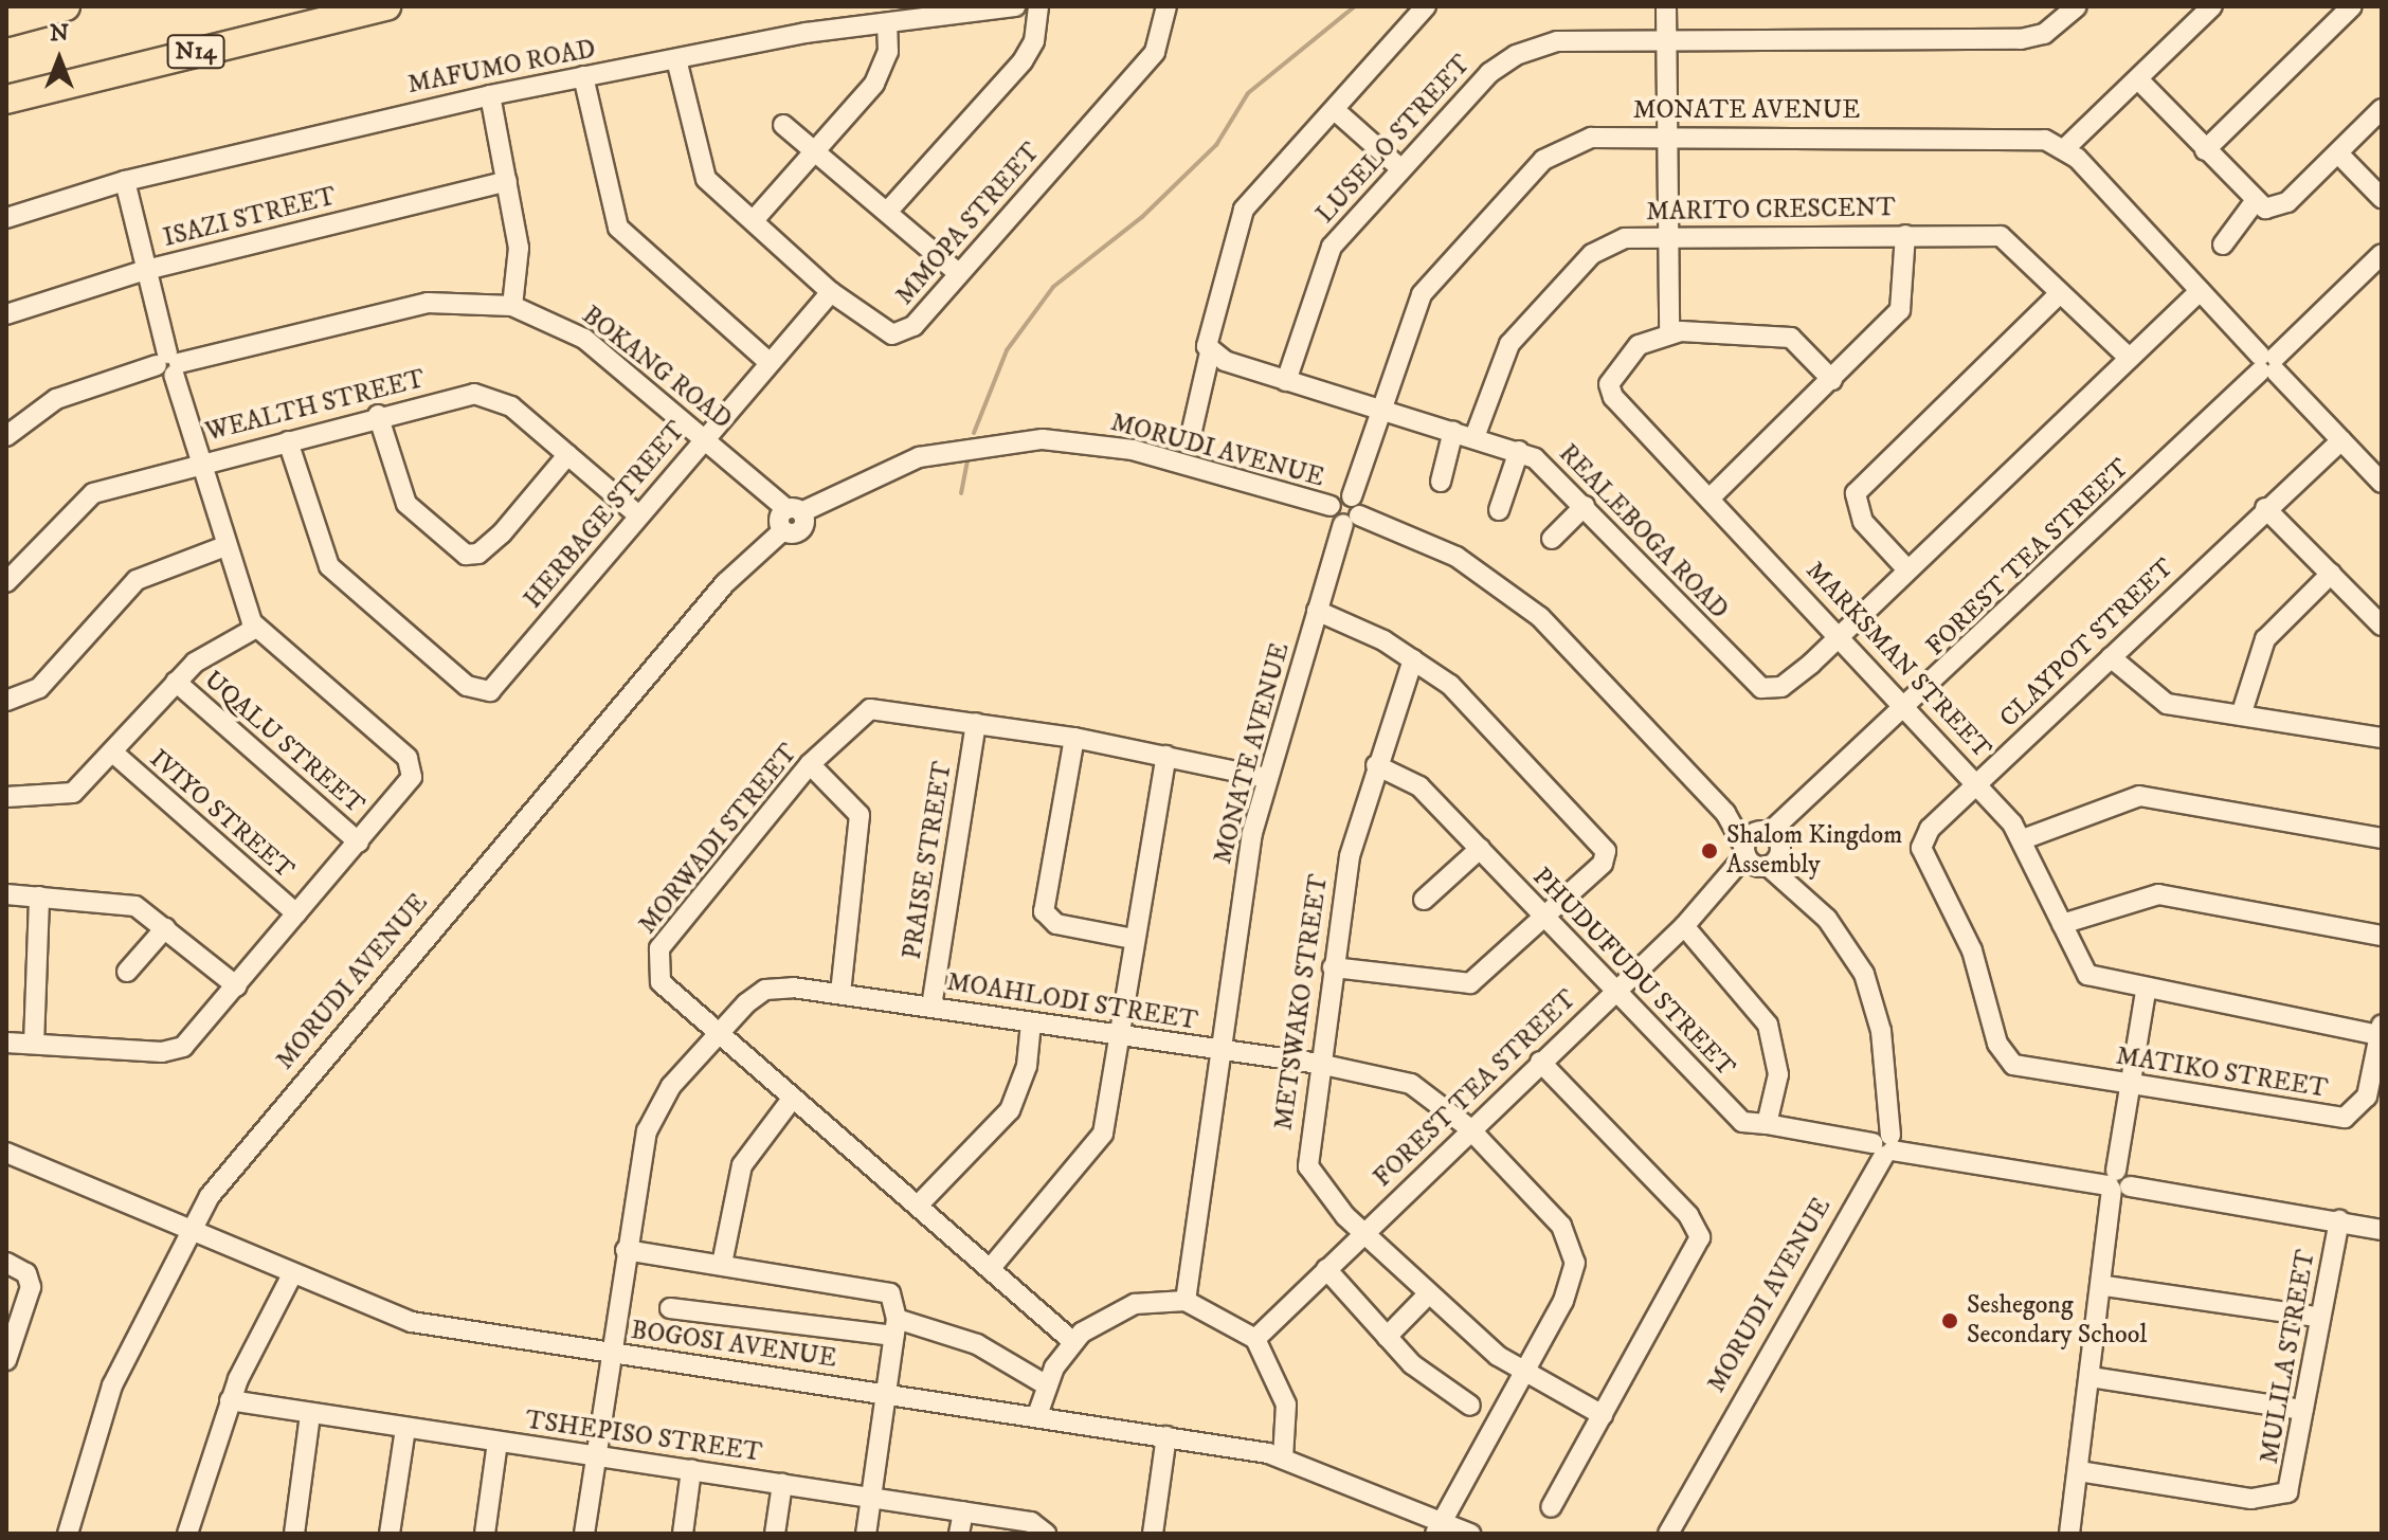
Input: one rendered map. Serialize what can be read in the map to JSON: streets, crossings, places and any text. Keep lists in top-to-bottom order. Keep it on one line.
{"streets":{"highway":["N14"],"street":["MAFUMO ROAD","MONATE AVENUE","LUSELO STREET","MARITO CRESCENT","ISAZI STREET","MMOPA STREET","BOKANG ROAD","WEALTH STREET","MORUDI AVENUE","HERBAGE STREET","REALEBOGA ROAD","FOREST TEA STREET","CLAYPOT STREET","MARKSMAN STREET","UQALU STREET","IVIYO STREET","MORWADI STREET","PRAISE STREET","PHUDUFUDU STREET","MOAHLODI STREET","METSWAKO STREET","MATIKO STREET","BOGOSI AVENUE","MULILA STREET","TSHEPISO STREET"]},"crossings":[["MAFUMO ROAD","MMOPA STREET"],["MONATE AVENUE","MORUDI AVENUE"],["MONATE AVENUE","REALEBOGA ROAD"],["MONATE AVENUE","MORWADI STREET"],["MONATE AVENUE","MOAHLODI STREET"],["LUSELO STREET","REALEBOGA ROAD"],["MARITO CRESCENT","REALEBOGA ROAD"],["MMOPA STREET","HERBAGE STREET"],["BOKANG ROAD","MORUDI AVENUE"],["BOKANG ROAD","HERBAGE STREET"],["WEALTH STREET","HERBAGE STREET"],["MORUDI AVENUE","FOREST TEA STREET"],["MORUDI AVENUE","BOGOSI AVENUE"],["REALEBOGA ROAD","MARKSMAN STREET"],["FOREST TEA STREET","MARKSMAN STREET"],["FOREST TEA STREET","PHUDUFUDU STREET"],["FOREST TEA STREET","MOAHLODI STREET"],["FOREST TEA STREET","METSWAKO STREET"],["CLAYPOT STREET","MARKSMAN STREET"],["CLAYPOT STREET","MATIKO STREET"],["MARKSMAN STREET","MATIKO STREET"],["MORWADI STREET","PRAISE STREET"],["MORWADI STREET","MOAHLODI STREET"],["PRAISE STREET","MOAHLODI STREET"],["PHUDUFUDU STREET","METSWAKO STREET"],["MOAHLODI STREET","METSWAKO STREET"],["MOAHLODI STREET","BOGOSI AVENUE"],["MOAHLODI STREET","TSHEPISO STREET"]],"places":["Shalom Kingdom Assembly","Seshegong Secondary School"],"north":"top"}
